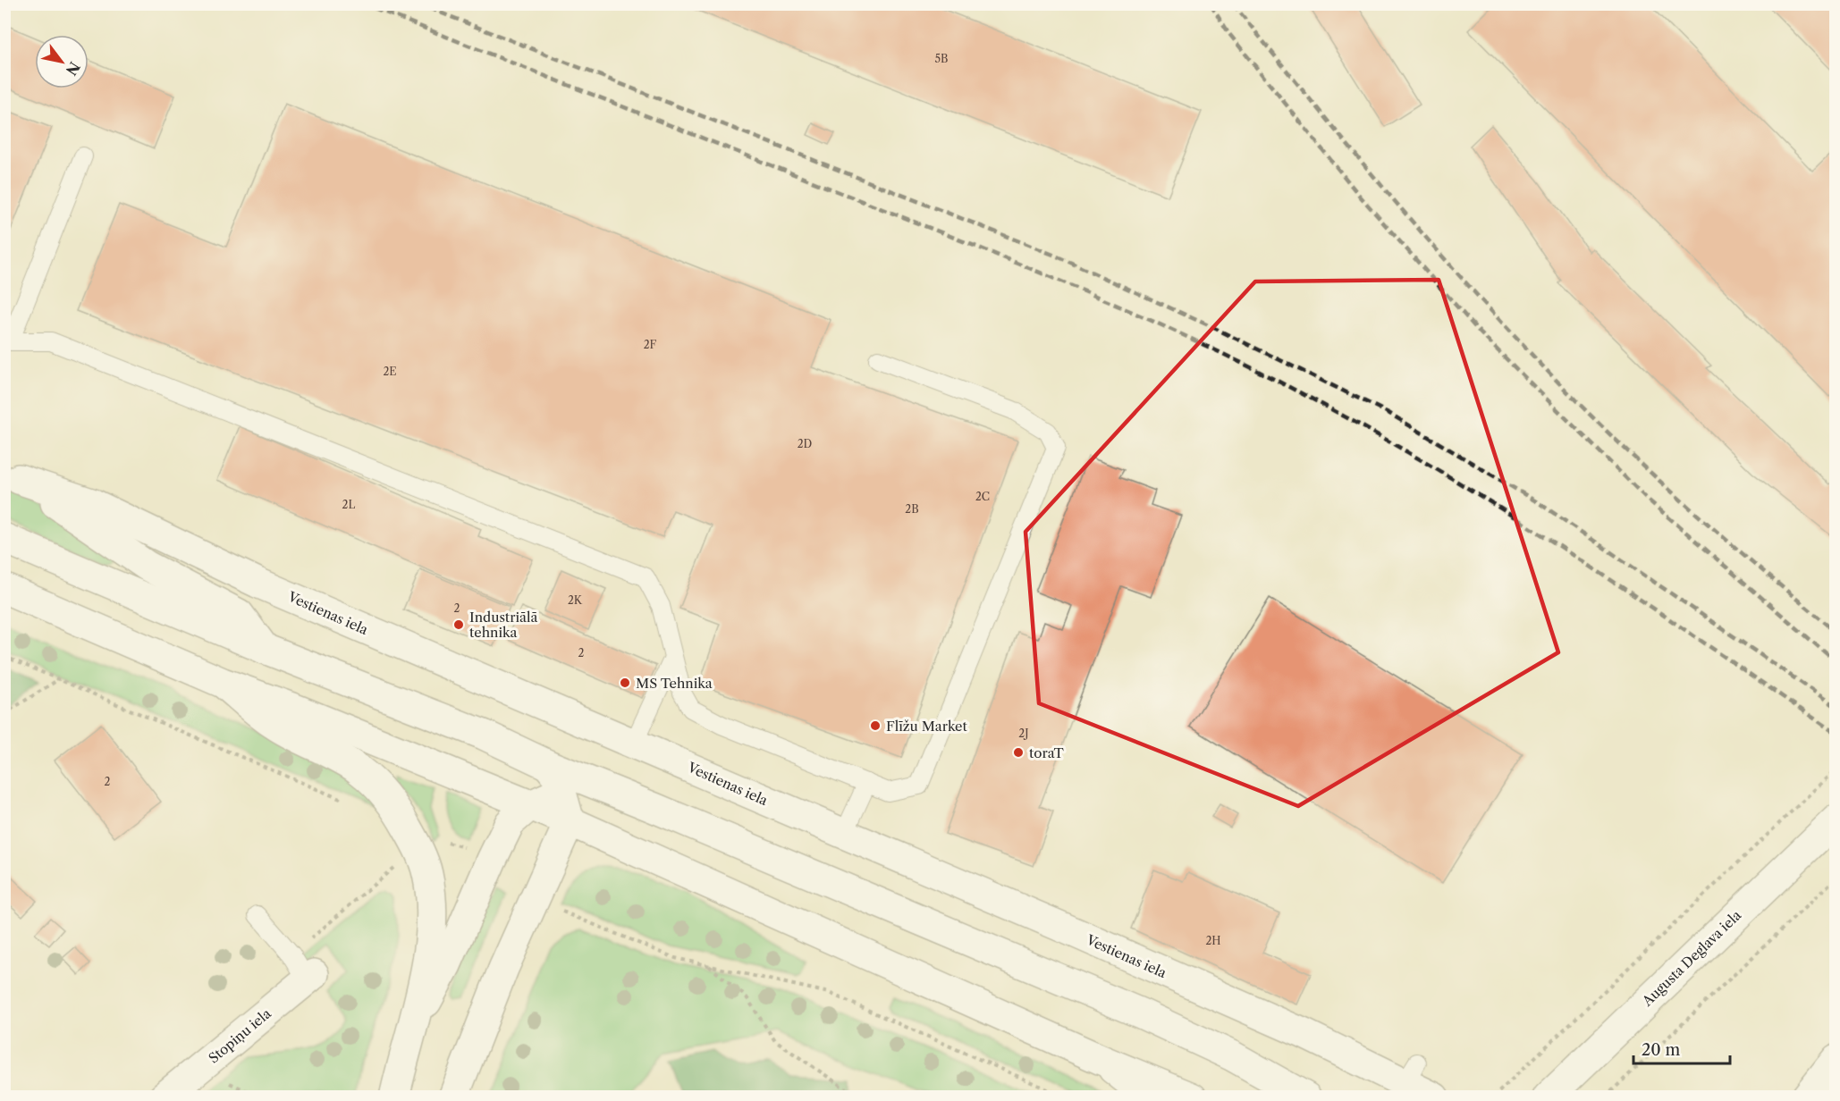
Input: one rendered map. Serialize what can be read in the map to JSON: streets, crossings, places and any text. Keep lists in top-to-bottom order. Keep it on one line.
{"streets":{"main road":["Vestienas iela","Augusta Deglava iela","Stopiņu iela"]},"places":["Industriālā tehnika","MS Tehnika","Flīžu Market","toraT"],"house_numbers":["5B","2F","2E","2D","2C","2L","2B","2K","2","2","2J","2","2H"],"scale_bar":"20 m","north":"bottom right"}
